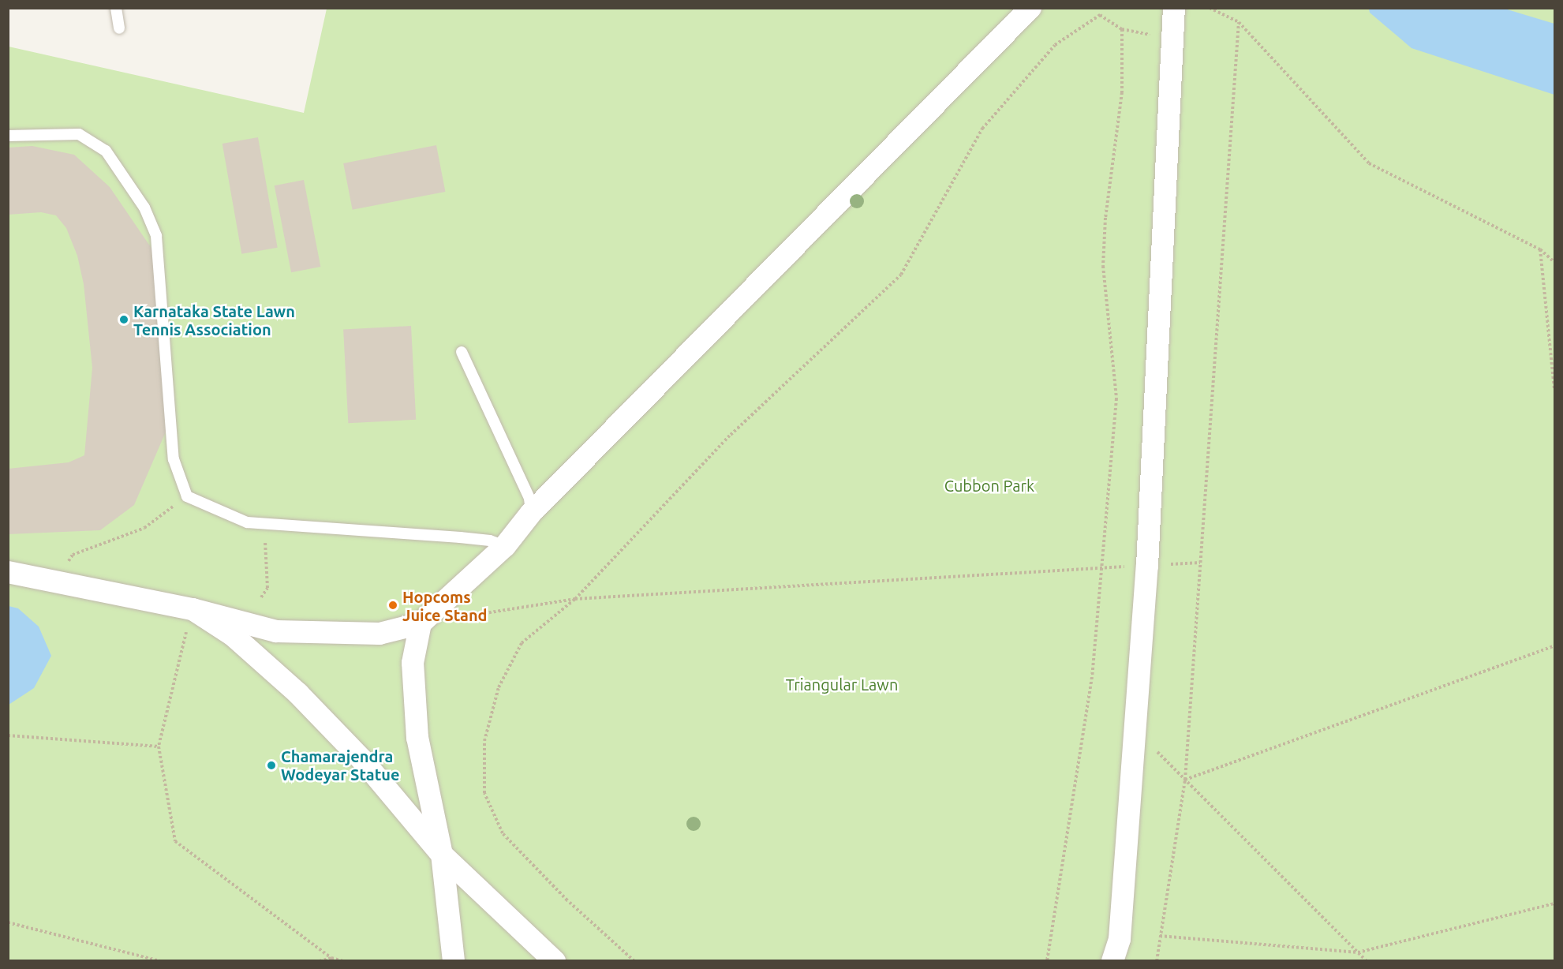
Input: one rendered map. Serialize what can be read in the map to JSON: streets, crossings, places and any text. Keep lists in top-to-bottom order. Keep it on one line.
{"parks":["Cubbon Park","Triangular Lawn"],"places":["Karnataka State Lawn Tennis Association","Hopcoms Juice Stand","Chamarajendra Wodeyar Statue"]}
